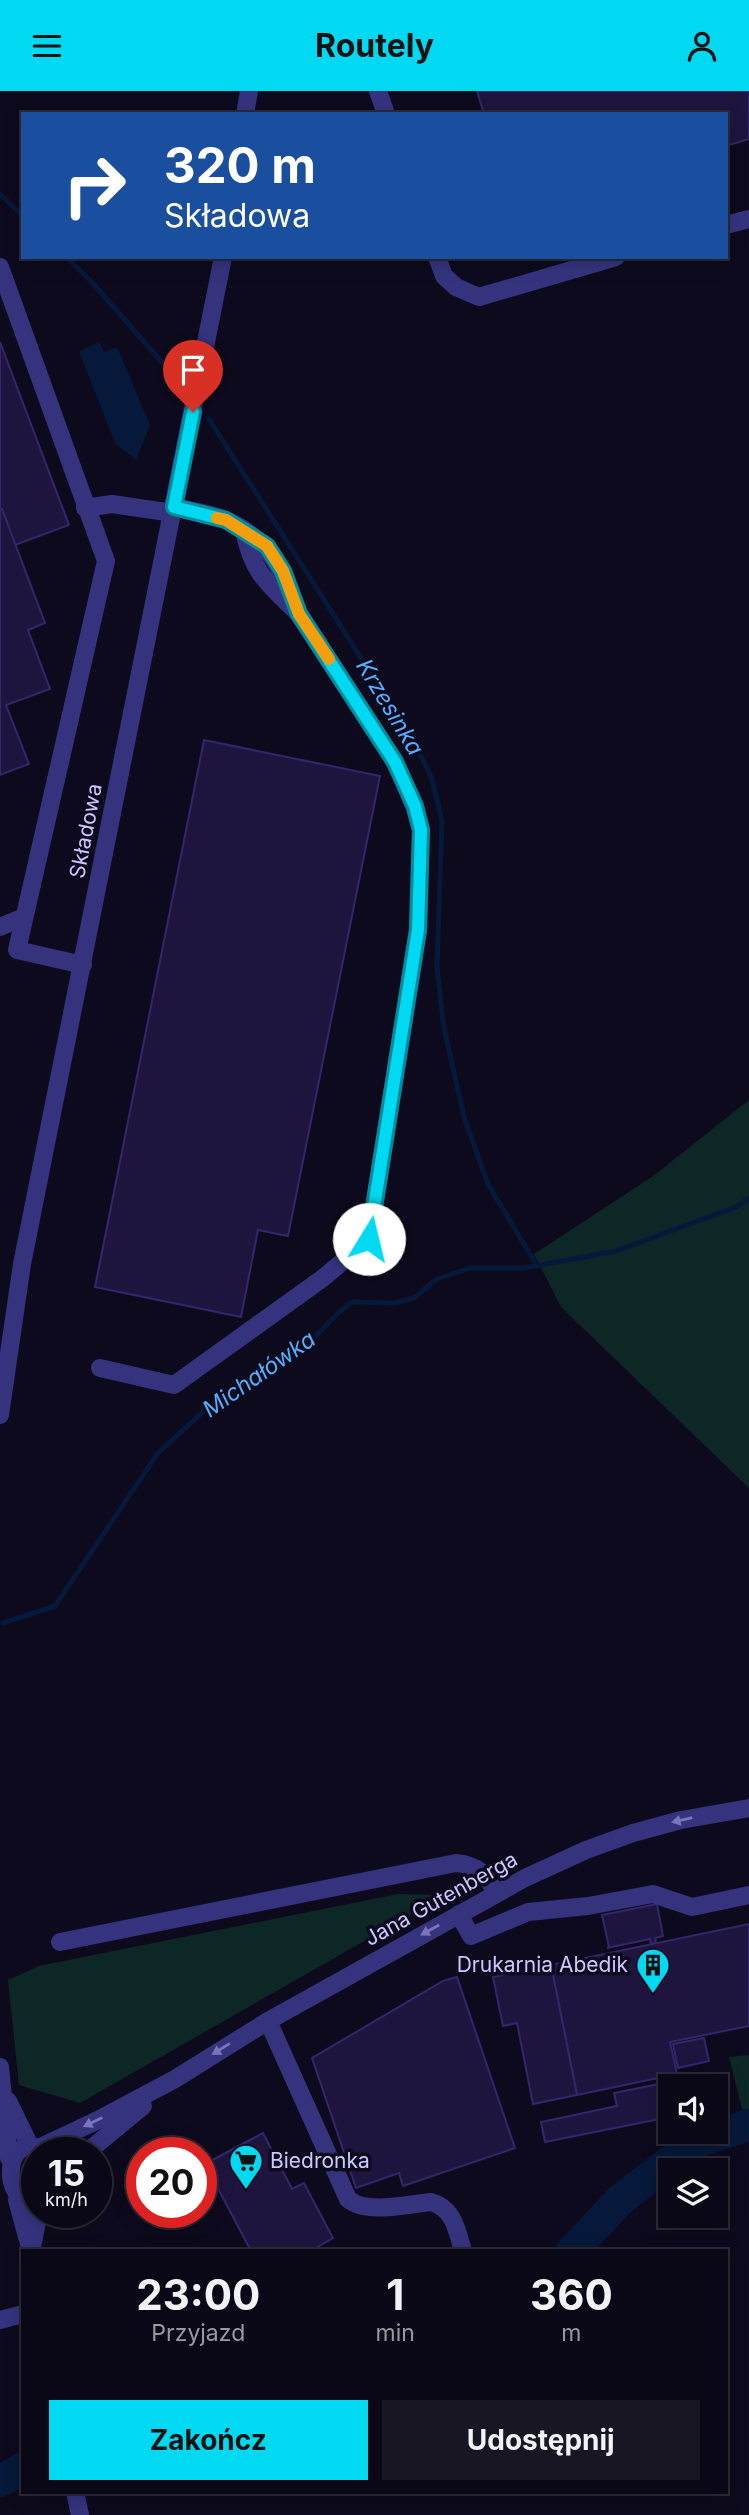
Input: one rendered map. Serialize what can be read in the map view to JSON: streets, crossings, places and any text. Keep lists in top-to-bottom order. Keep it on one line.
{"streets":{"street":["Składowa","Jana Gutenberga"]},"water":["Krzesinka","Michałówka"],"places":{"building":["Drukarnia Abedik"],"supermarket":["Biedronka"]},"page":{"header":"Routely","turn":["320 m","Składowa"],"speed":"15 km/h","limit":"20","eta":["23:00","Przyjazd","1","min","360","m"],"buttons":["Zakończ","Udostępnij"]}}
